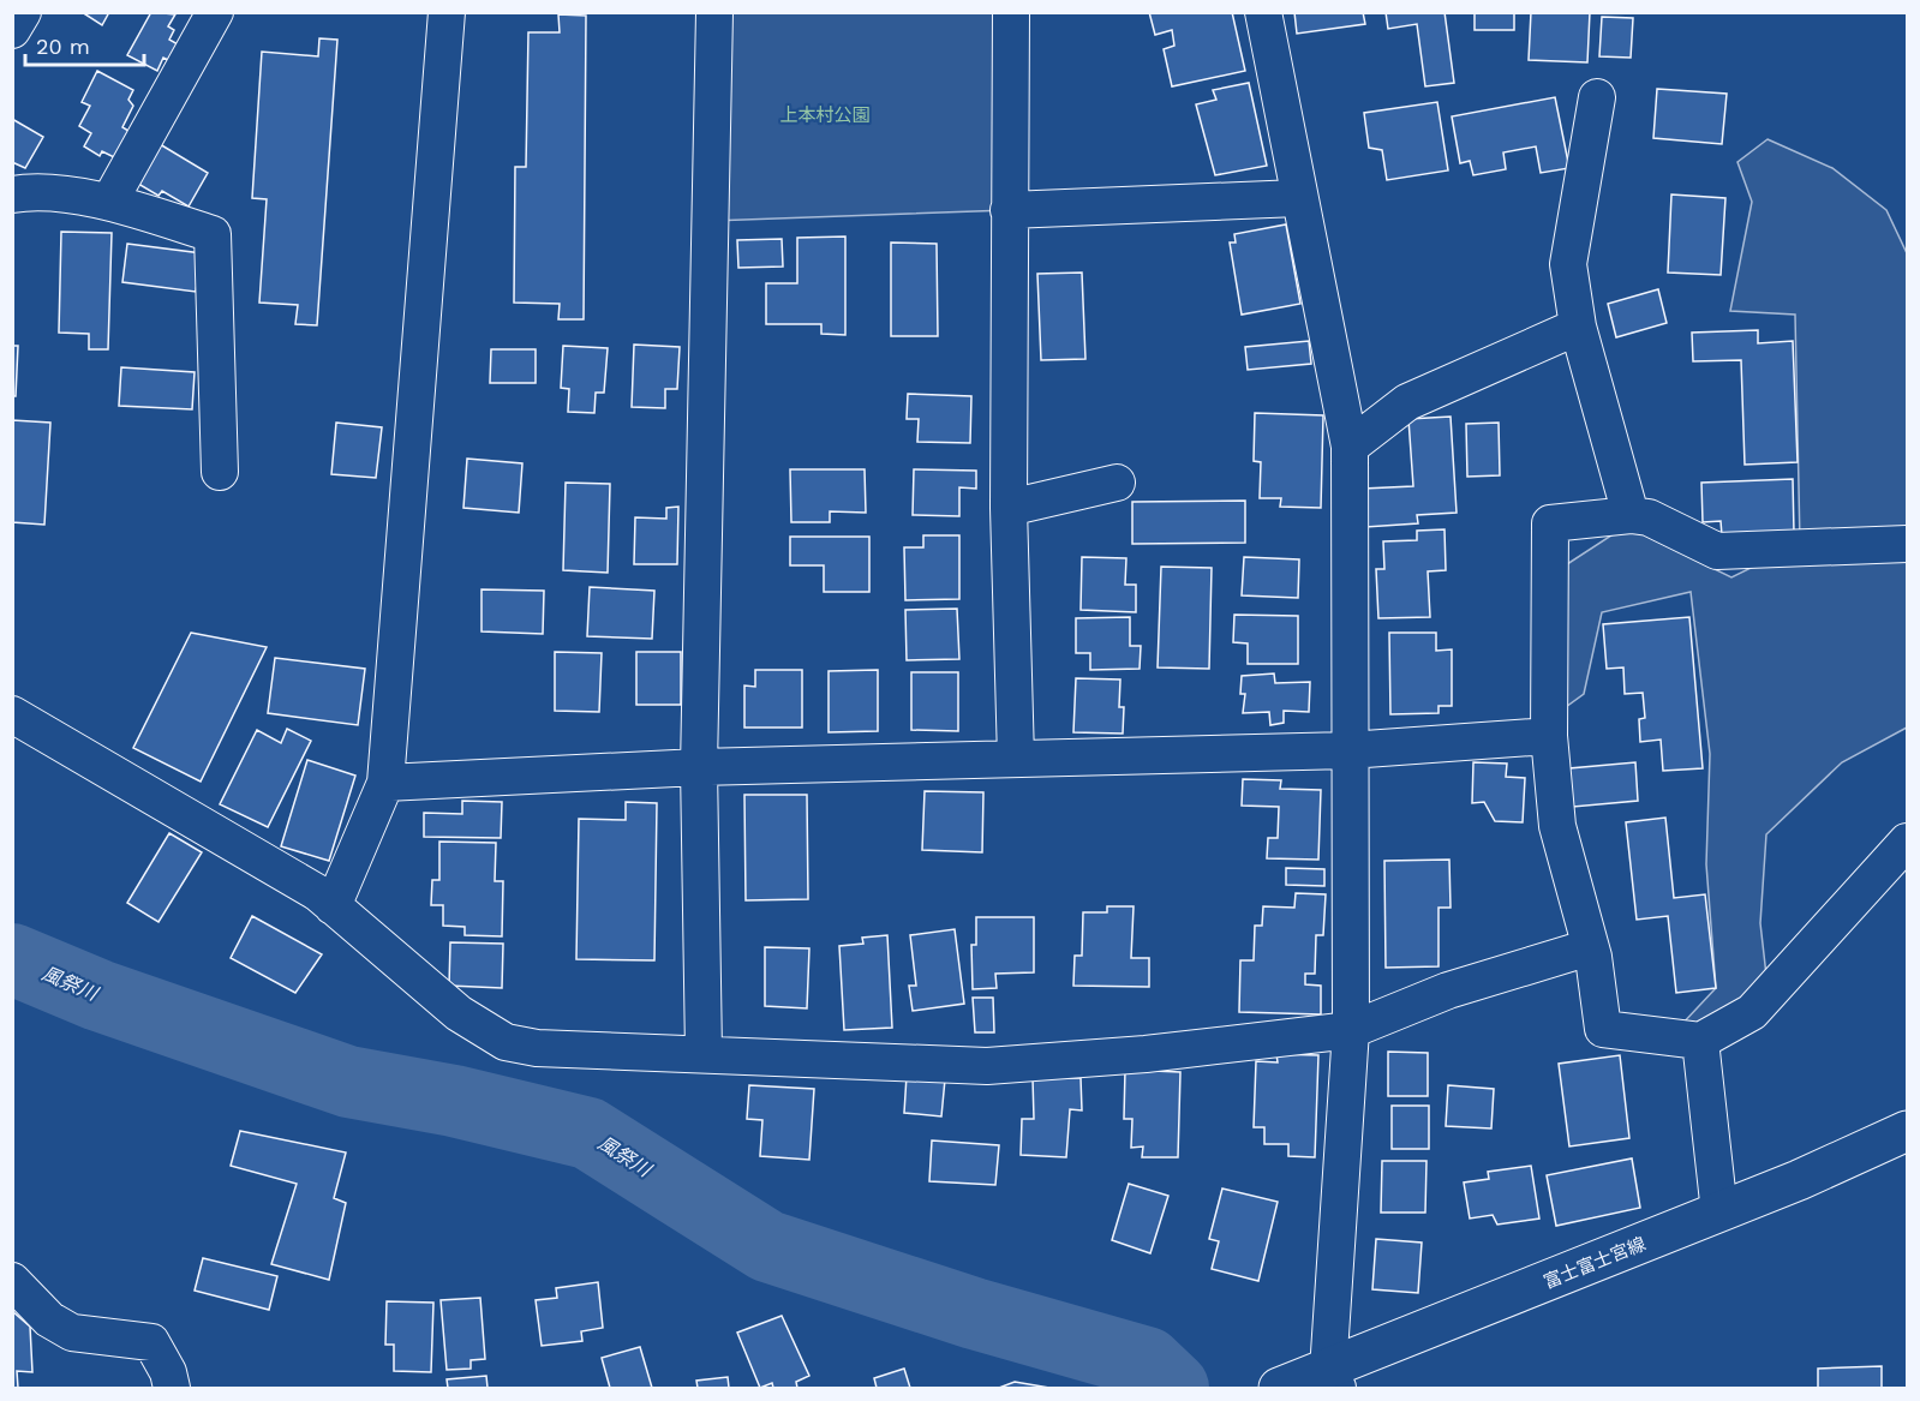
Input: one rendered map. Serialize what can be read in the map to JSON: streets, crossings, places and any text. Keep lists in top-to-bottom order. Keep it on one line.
{"streets":{"main road":["富士富士宮線"]},"water":["風祭川"],"parks":["上本村公園"],"scale_bar":"20 m"}
